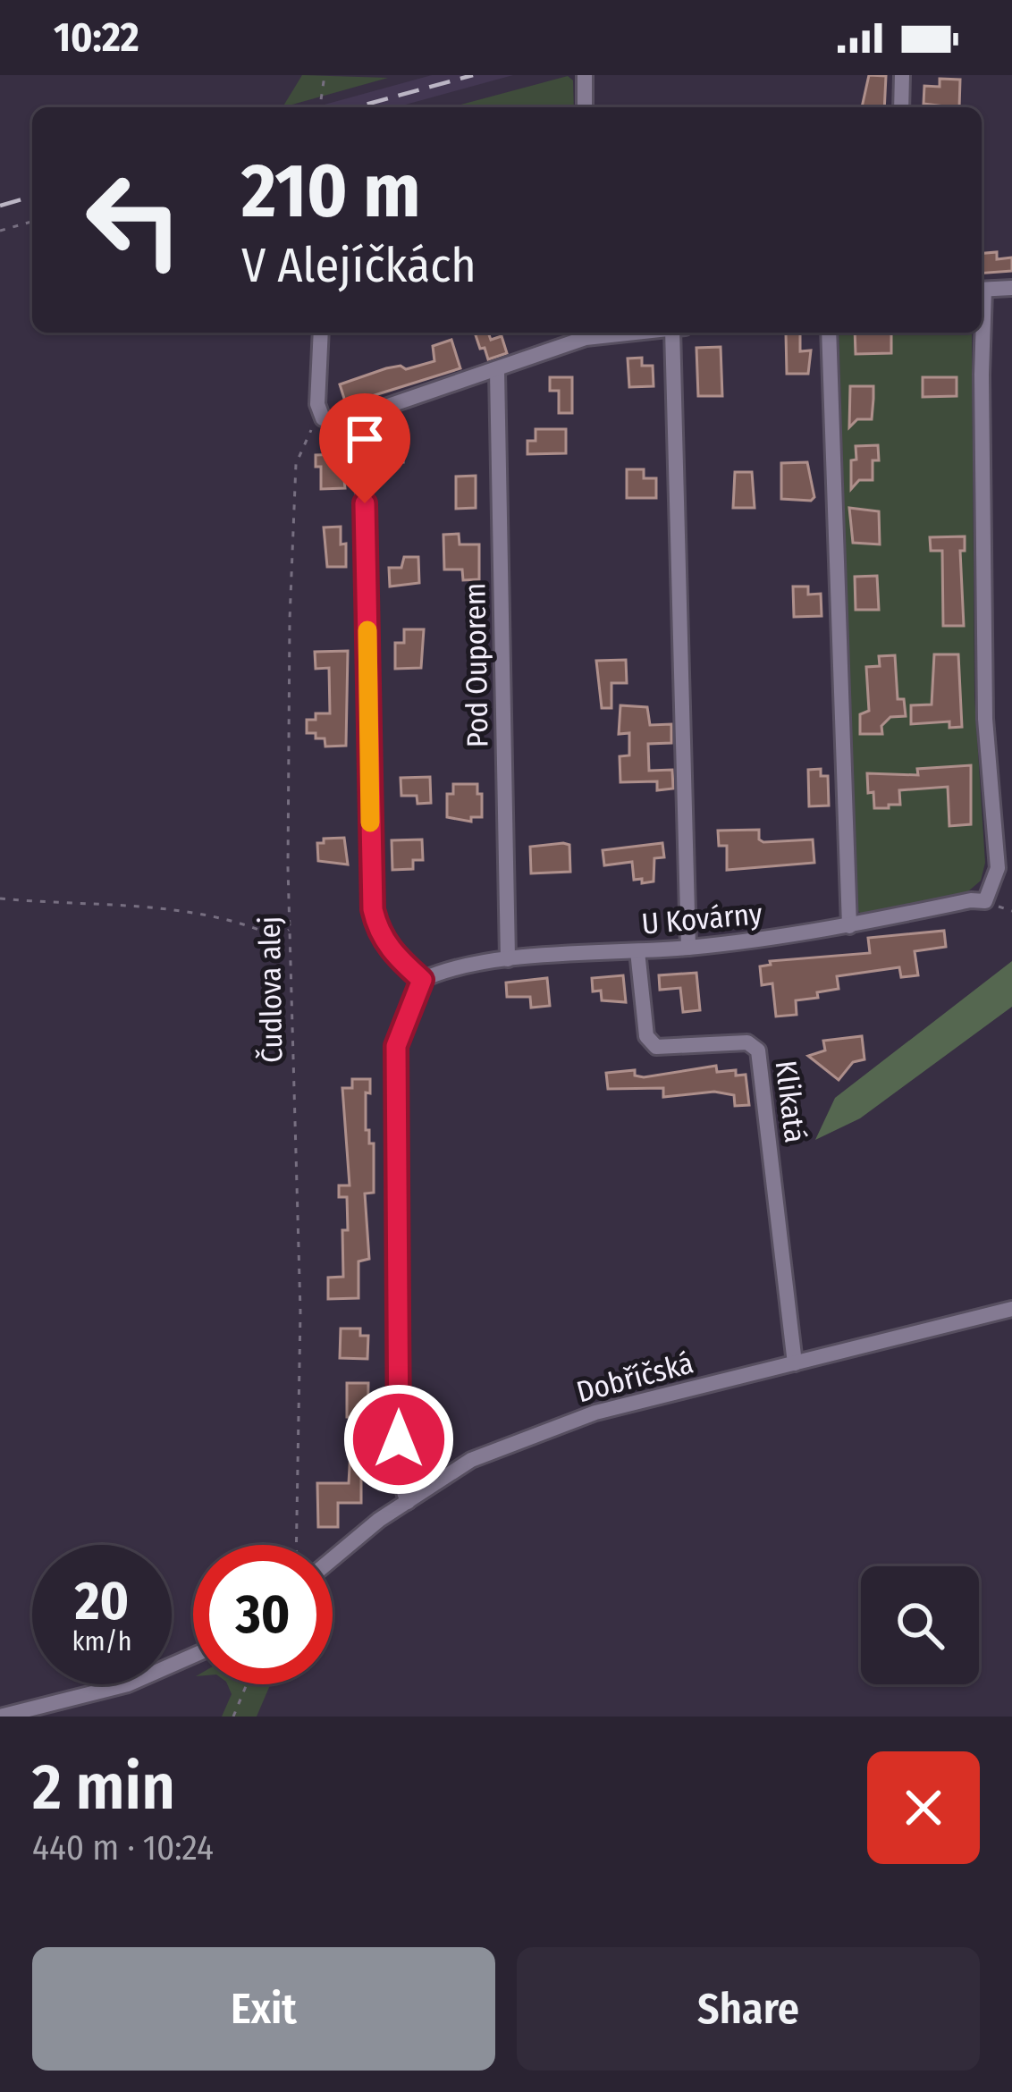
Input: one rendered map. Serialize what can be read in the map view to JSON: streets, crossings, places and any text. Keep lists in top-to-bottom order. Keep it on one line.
{"streets":{"street":["Pod Ouporem","U Kovárny","Klikatá","Dobříčská"],"path":["Čudlova alej"]},"crossings":[["Pod Ouporem","U Kovárny"],["U Kovárny","Klikatá"],["Klikatá","Dobříčská"]],"page":{"status":"10:22","turn":["210 m","V Alejíčkách"],"speed":"20 km/h","limit":"30","heading":["2 min","440 m · 10:24"],"buttons":["Exit","Share"]}}
